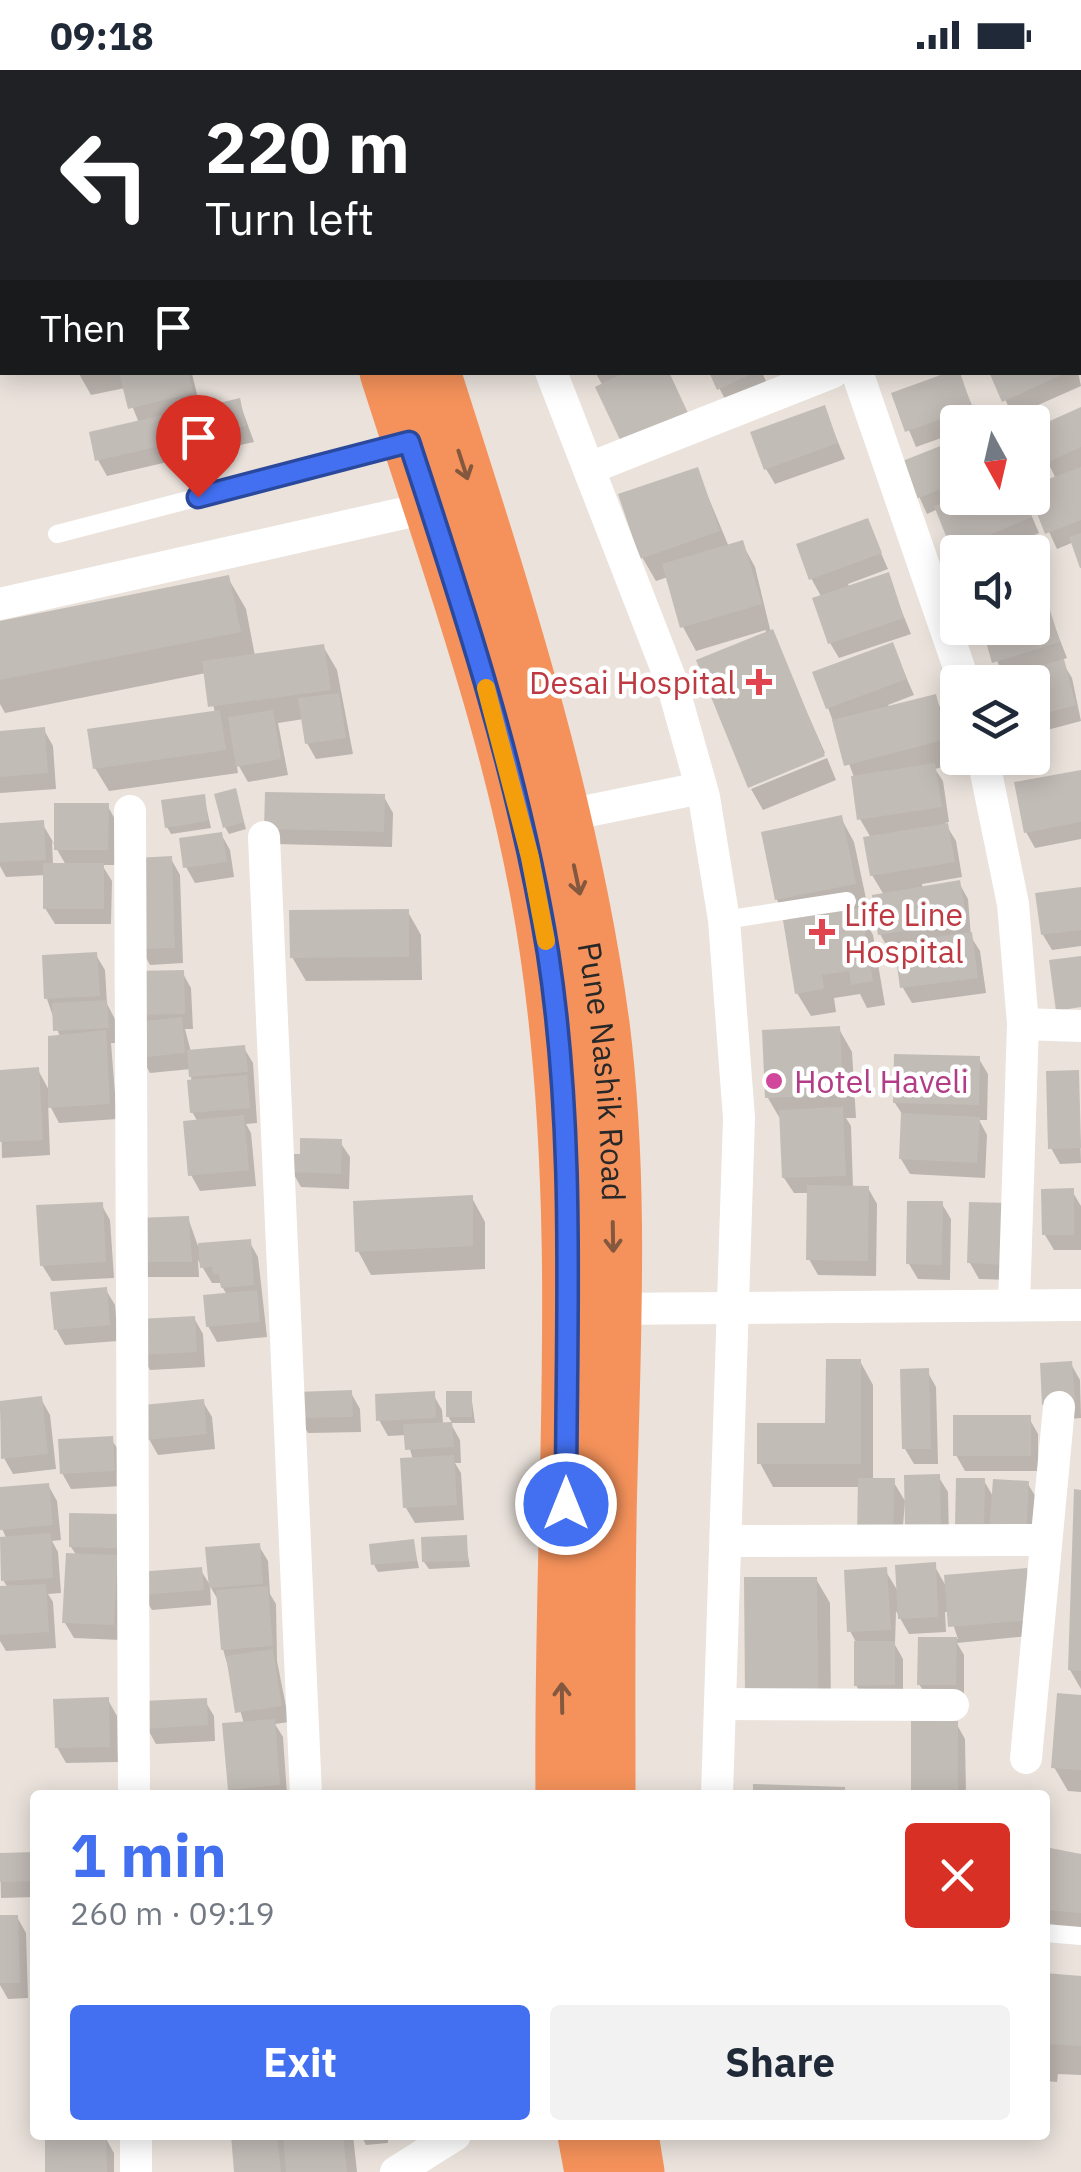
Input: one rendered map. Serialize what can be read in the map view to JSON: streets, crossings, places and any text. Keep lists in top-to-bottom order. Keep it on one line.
{"streets":{"highway":["Pune Nashik Road"]},"places":{"health":["Desai Hospital","Life Line Hospital"],"other":["Hotel Haveli"]},"north":"bottom","page":{"status":"09:18","turn":["220 m","Turn left"],"then":"Then","heading":["1 min","260 m · 09:19"],"buttons":["Exit","Share"]}}
